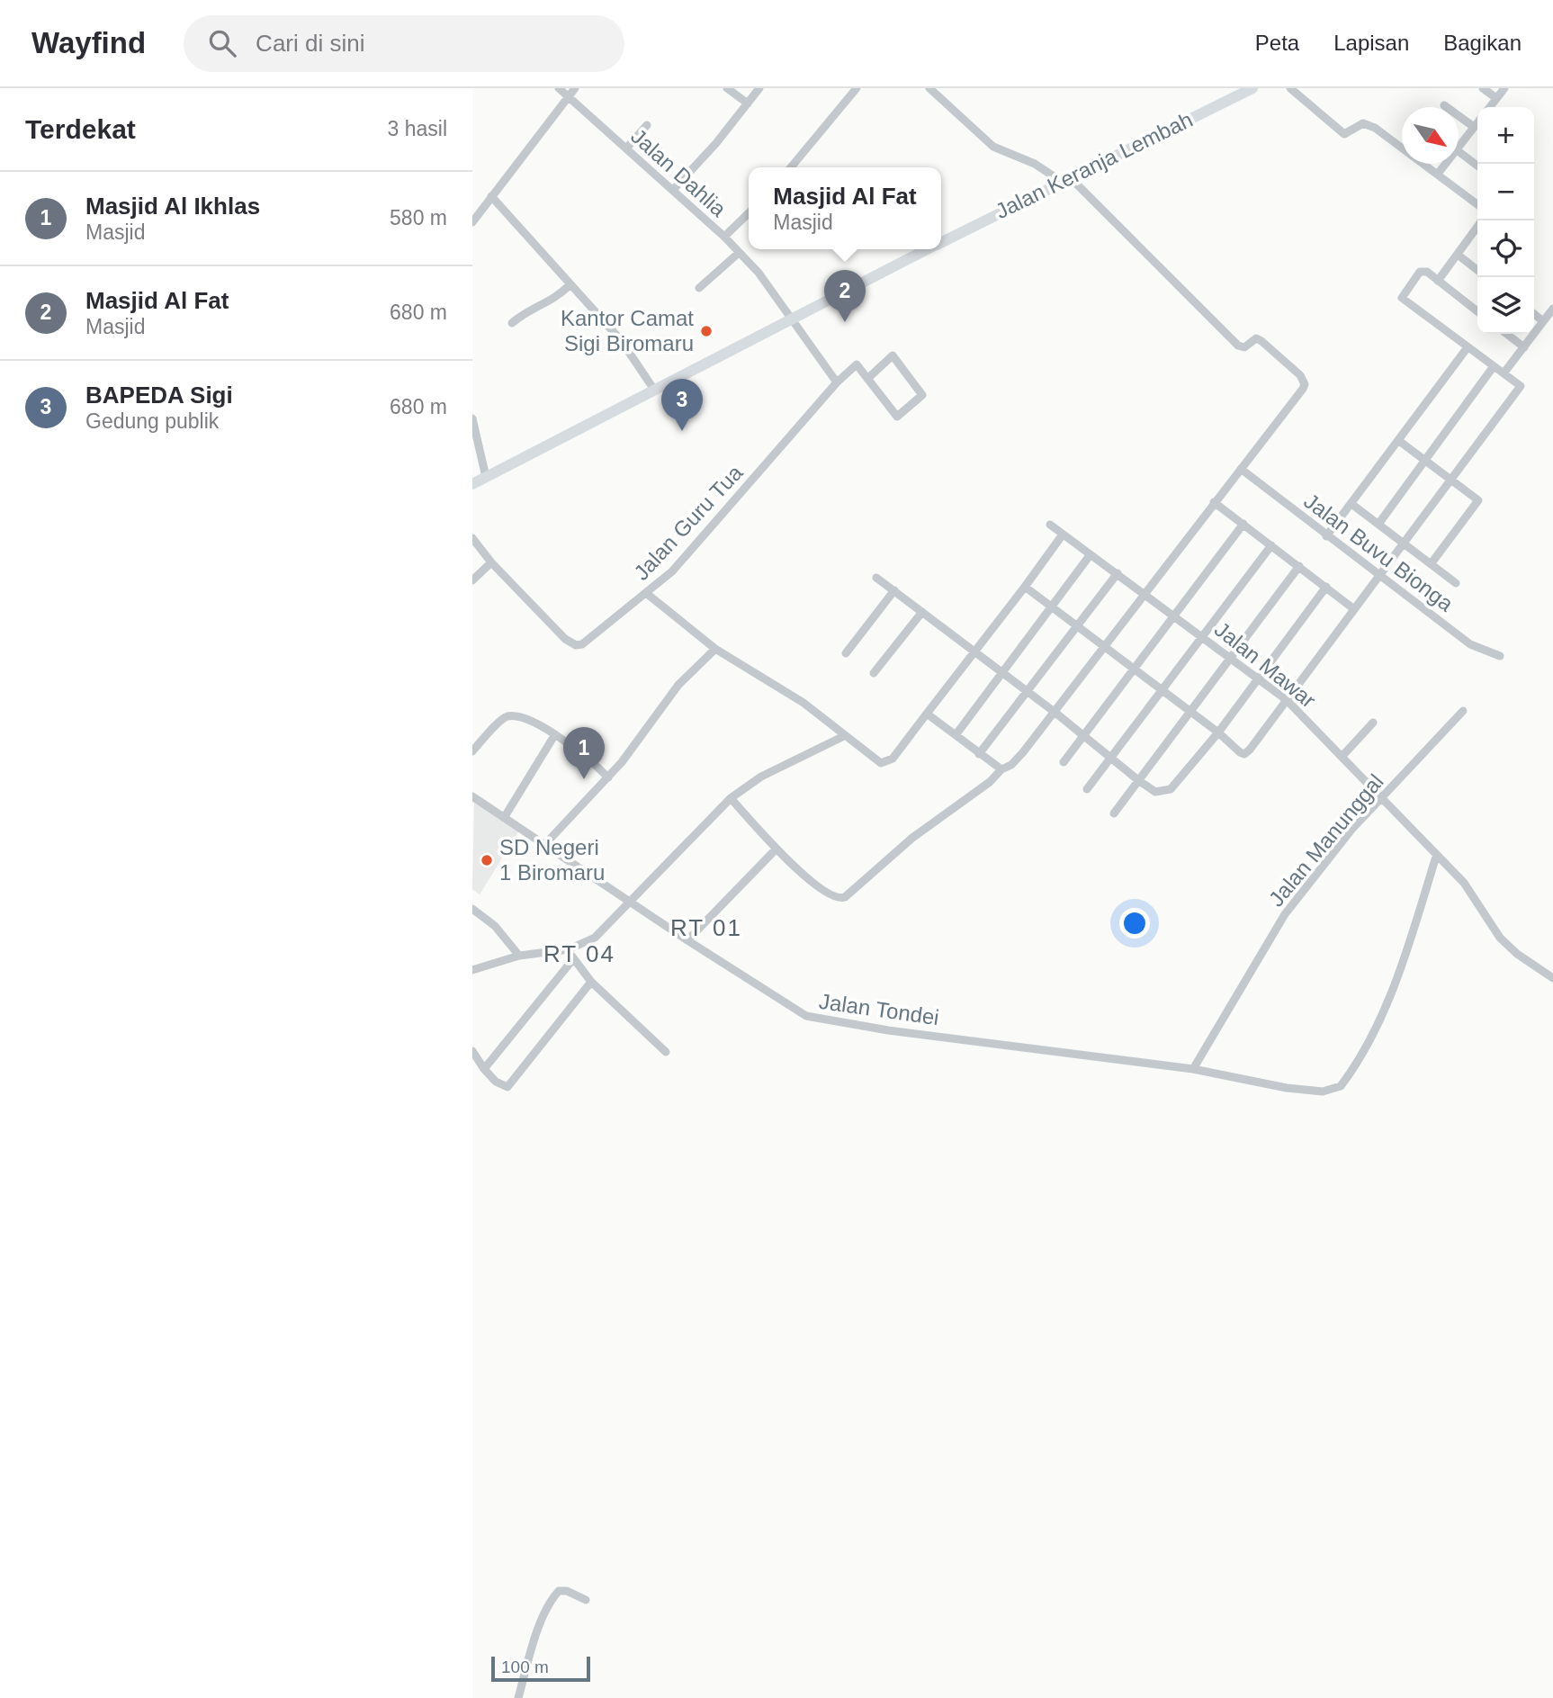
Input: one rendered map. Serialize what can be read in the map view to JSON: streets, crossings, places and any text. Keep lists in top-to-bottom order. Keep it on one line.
{"streets":{"main road":["Jalan Keranja Lembah"],"street":["Jalan Dahlia","Jalan Guru Tua","Jalan Buvu Bionga","Jalan Mawar","Jalan Manunggal","Jalan Tondei"]},"crossings":[["Jalan Keranja Lembah","Jalan Dahlia"],["Jalan Mawar","Jalan Manunggal"],["Jalan Mawar","Jalan Tondei"],["Jalan Manunggal","Jalan Tondei"]],"districts":["RT 01","RT 04"],"places":["Kantor Camat Sigi Biromaru","SD Negeri 1 Biromaru"],"scale_bar":"100 m","north":"bottom right","page":{"header":"Wayfind","search":"Cari di sini","nav":["Peta","Lapisan","Bagikan"],"heading":["Terdekat","3 hasil"],"map_buttons":["+","−"],"popup":["Masjid Al Fat","Masjid"],"list":[{"mark":"1","name":"Masjid Al Ikhlas","note":"Masjid","value":"580 m"},{"mark":"2","name":"Masjid Al Fat","note":"Masjid","value":"680 m"},{"mark":"3","name":"BAPEDA Sigi","note":"Gedung publik","value":"680 m"}],"pins":["2","3","1"],"scale":"100 m"}}
